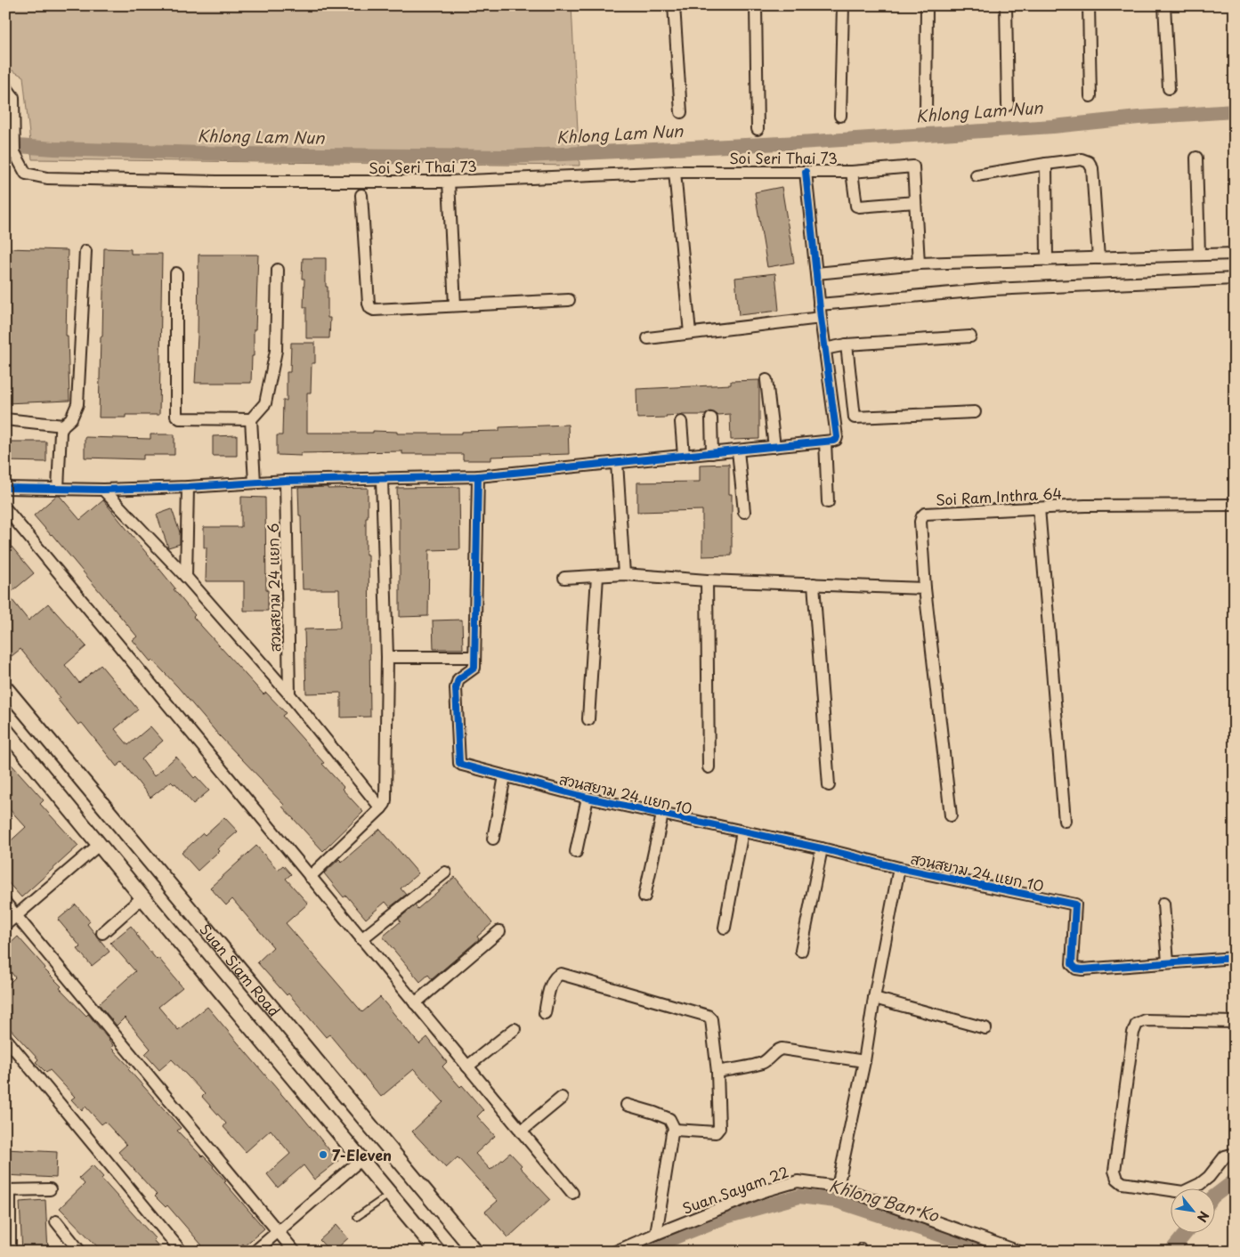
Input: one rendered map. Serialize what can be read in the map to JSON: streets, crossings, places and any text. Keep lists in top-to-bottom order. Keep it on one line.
{"streets":{"street":["Soi Seri Thai 73","Soi Ram Inthra 64","สวนสยาม 24 แยก 6","สวนสยาม 24 แยก 10","Suan Siam Road","Suan Sayam 22"]},"water":["Khlong Lam Nun","Khlong Ban Ko"],"places":["7-Eleven"],"north":"bottom right"}
